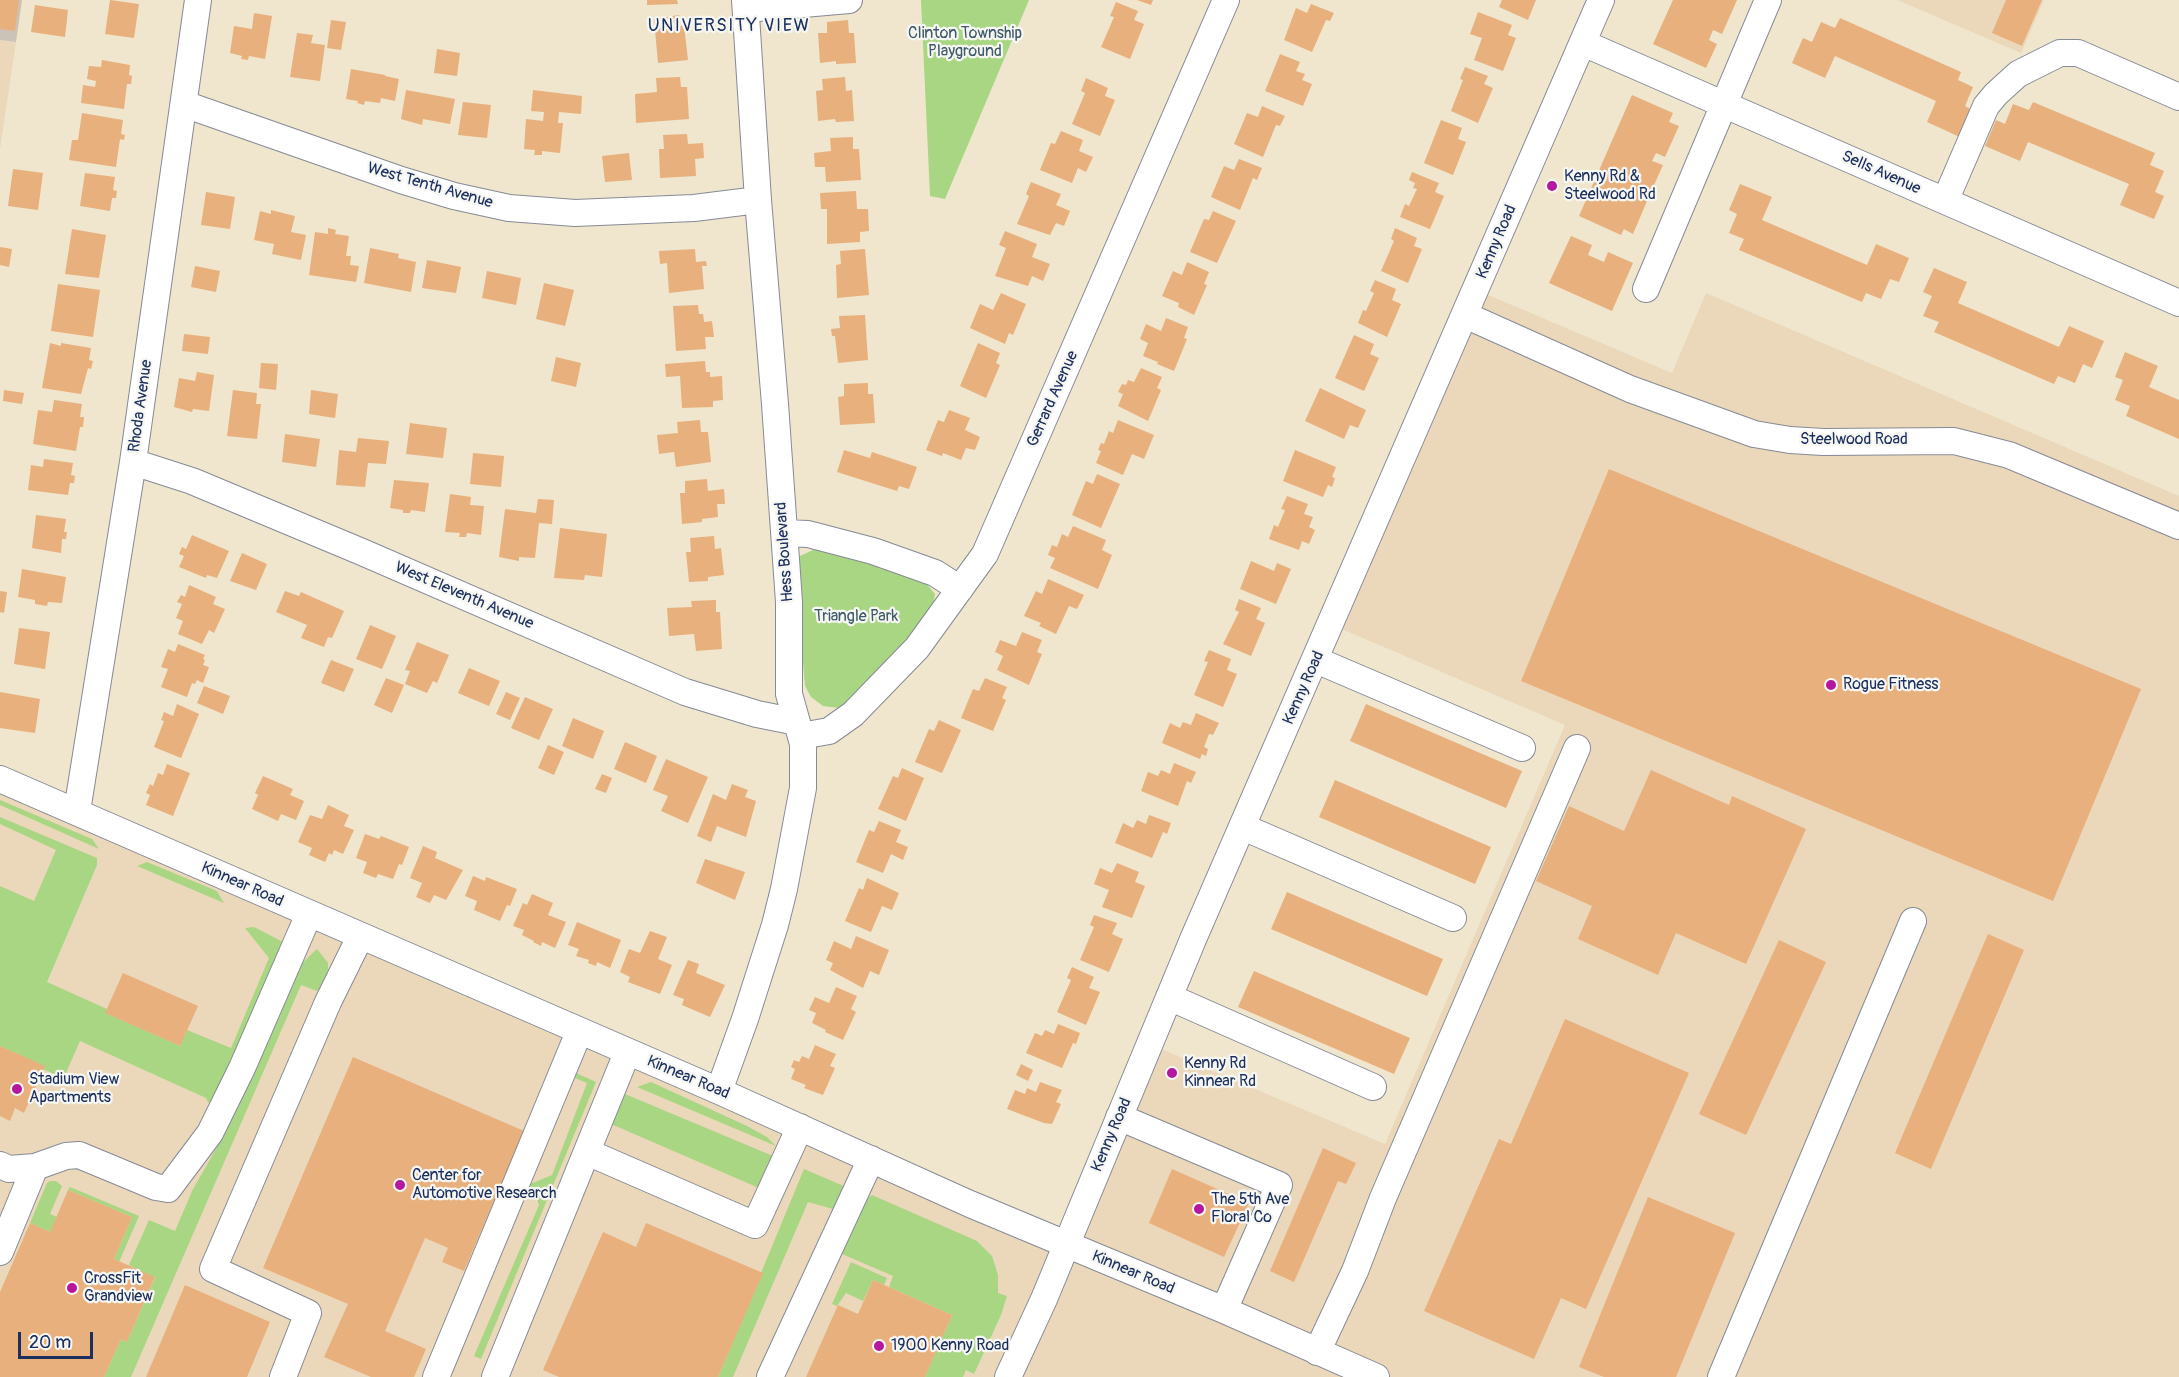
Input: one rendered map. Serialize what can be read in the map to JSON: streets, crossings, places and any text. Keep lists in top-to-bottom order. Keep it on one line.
{"streets":{"street":["Sells Avenue","West Tenth Avenue","Kenny Road","Gerrard Avenue","Rhoda Avenue","Steelwood Road","Hess Boulevard","West Eleventh Avenue","Kinnear Road"]},"crossings":[["Sells Avenue","Kenny Road"],["West Tenth Avenue","Rhoda Avenue"],["West Tenth Avenue","Hess Boulevard"],["Kenny Road","Steelwood Road"],["Kenny Road","Kinnear Road"],["Gerrard Avenue","Hess Boulevard"],["Gerrard Avenue","West Eleventh Avenue"],["Rhoda Avenue","West Eleventh Avenue"],["Rhoda Avenue","Kinnear Road"],["Hess Boulevard","West Eleventh Avenue"],["Hess Boulevard","Kinnear Road"]],"districts":["UNIVERSITY VIEW"],"parks":["Clinton Township Playground","Triangle Park"],"places":["Kenny Rd & Steelwood Rd","Rogue Fitness","Kenny Rd Kinnear Rd","Stadium View Apartments","Center for Automotive Research","The 5th Ave Floral Co","CrossFit Grandview","1900 Kenny Road"],"scale_bar":"20 m"}
